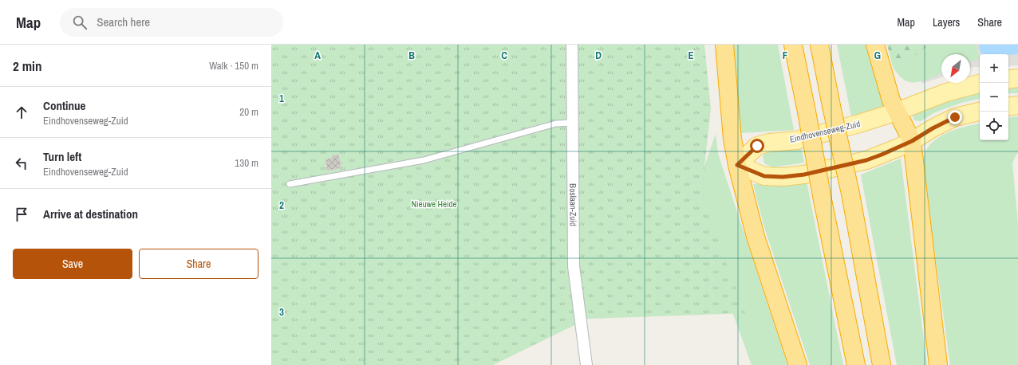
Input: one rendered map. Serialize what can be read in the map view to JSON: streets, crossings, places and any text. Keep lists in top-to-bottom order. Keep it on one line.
{"streets":{"main road":["Eindhovenseweg-Zuid"],"street":["Boslaan-Zuid"]},"parks":["Nieuwe Heide"],"north":"bottom left","page":{"header":"Map","search":"Search here","nav":["Map","Layers","Share"],"heading":["2 min","Walk · 150 m"],"map_buttons":["+","−"],"list":[["Continue","Eindhovenseweg-Zuid","20 m"],["Turn left","Eindhovenseweg-Zuid","130 m"],"Arrive at destination"],"buttons":["Save","Share"]},"grid":{"columns":["A","B","C","D","E","F","G"],"rows":["1","2","3"]}}
